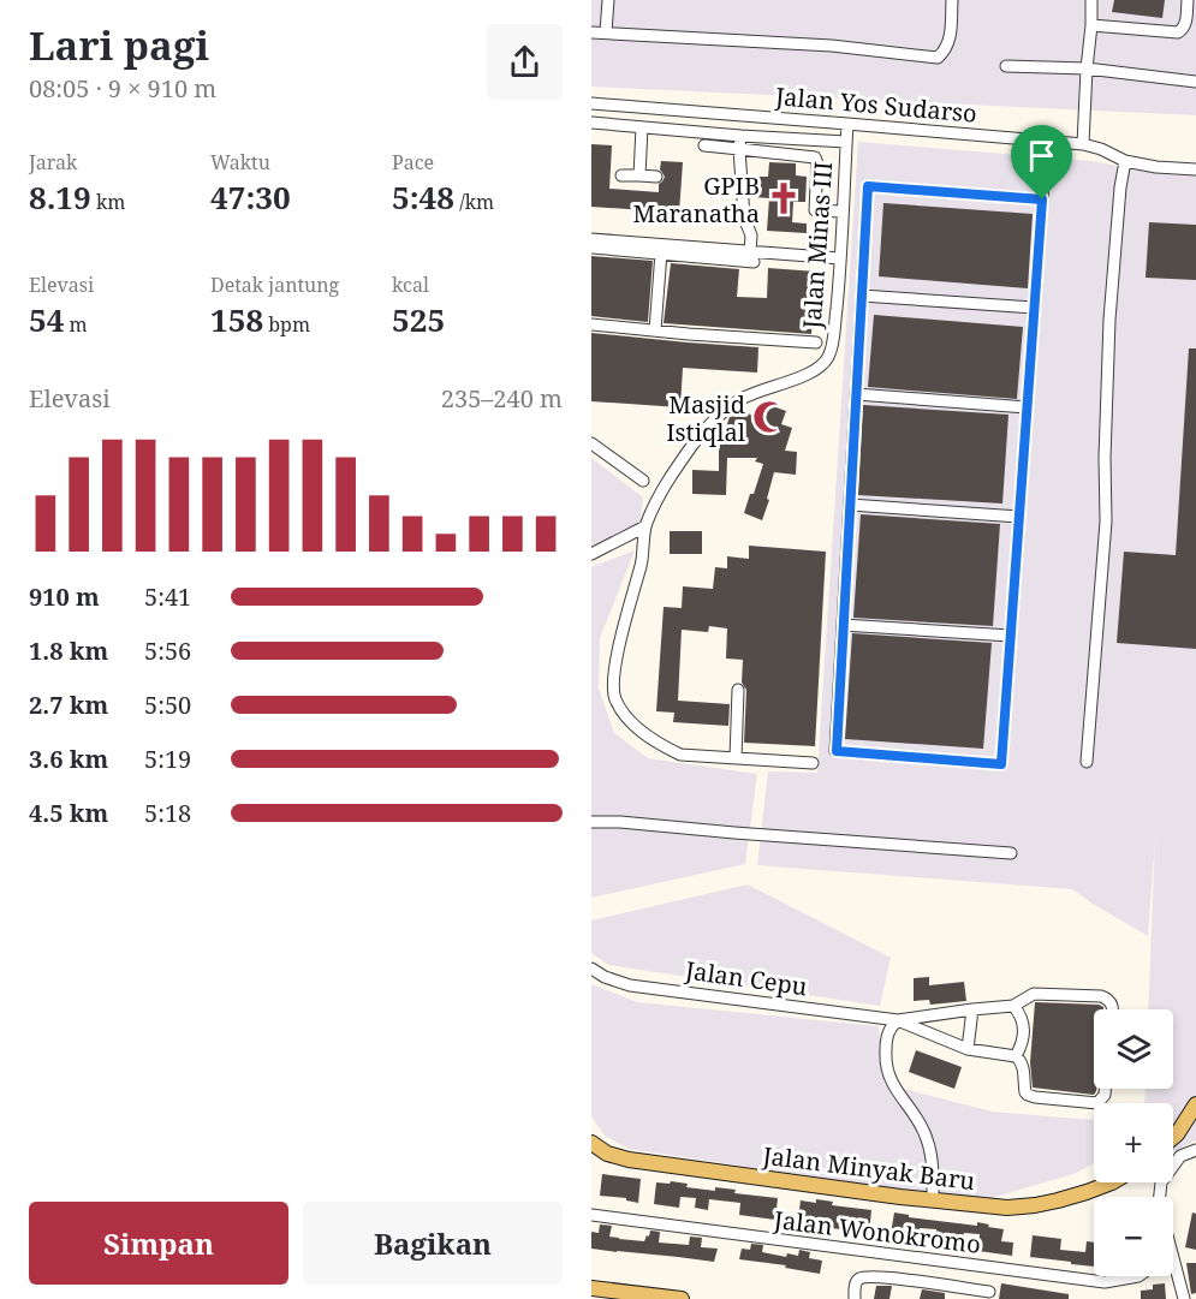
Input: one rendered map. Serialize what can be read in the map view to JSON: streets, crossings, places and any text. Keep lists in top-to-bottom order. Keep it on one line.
{"streets":{"main road":["Jalan Minyak Baru"],"street":["Jalan Yos Sudarso","Jalan Minas III","Jalan Cepu","Jalan Wonokromo"]},"crossings":[["Jalan Yos Sudarso","Jalan Minas III"]],"places":{"church":["GPIB Maranatha"],"mosque":["Masjid Istiqlal"]},"page":{"heading":["Lari pagi","08:05 · 9 × 910 m"],"stats":[["Jarak","8.19 km"],["Waktu","47:30"],["Pace","5:48 /km"],["Elevasi","54 m"],["Detak jantung","158 bpm"],["kcal","525"]],"chart":["Elevasi","235–240 m"],"list":[{"name":"910 m","note":"5:41"},{"name":"1.8 km","note":"5:56"},{"name":"2.7 km","note":"5:50"},{"name":"3.6 km","note":"5:19"},{"name":"4.5 km","note":"5:18"}],"map_buttons":["+","−"],"buttons":["Simpan","Bagikan"]}}
